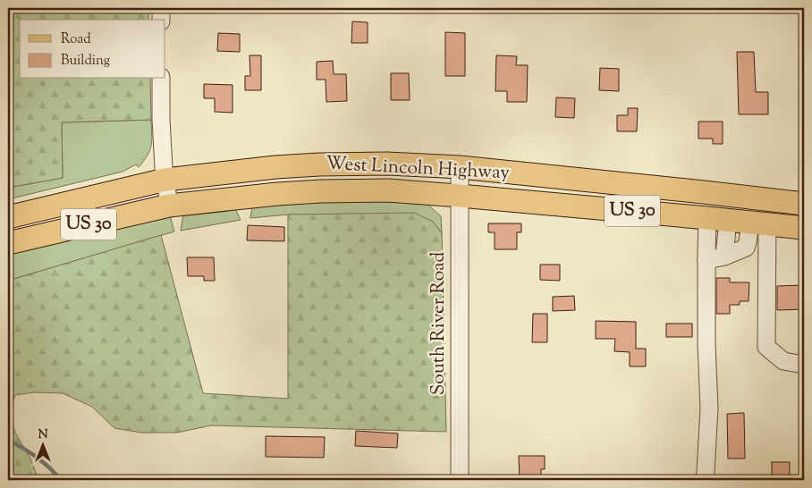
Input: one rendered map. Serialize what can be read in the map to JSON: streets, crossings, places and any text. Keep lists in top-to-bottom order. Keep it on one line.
{"streets":{"main road":["West Lincoln Highway","US 30"],"street":["South River Road"]},"crossings":[["West Lincoln Highway","South River Road"]],"legend":["Road","Building"],"north":"top"}
